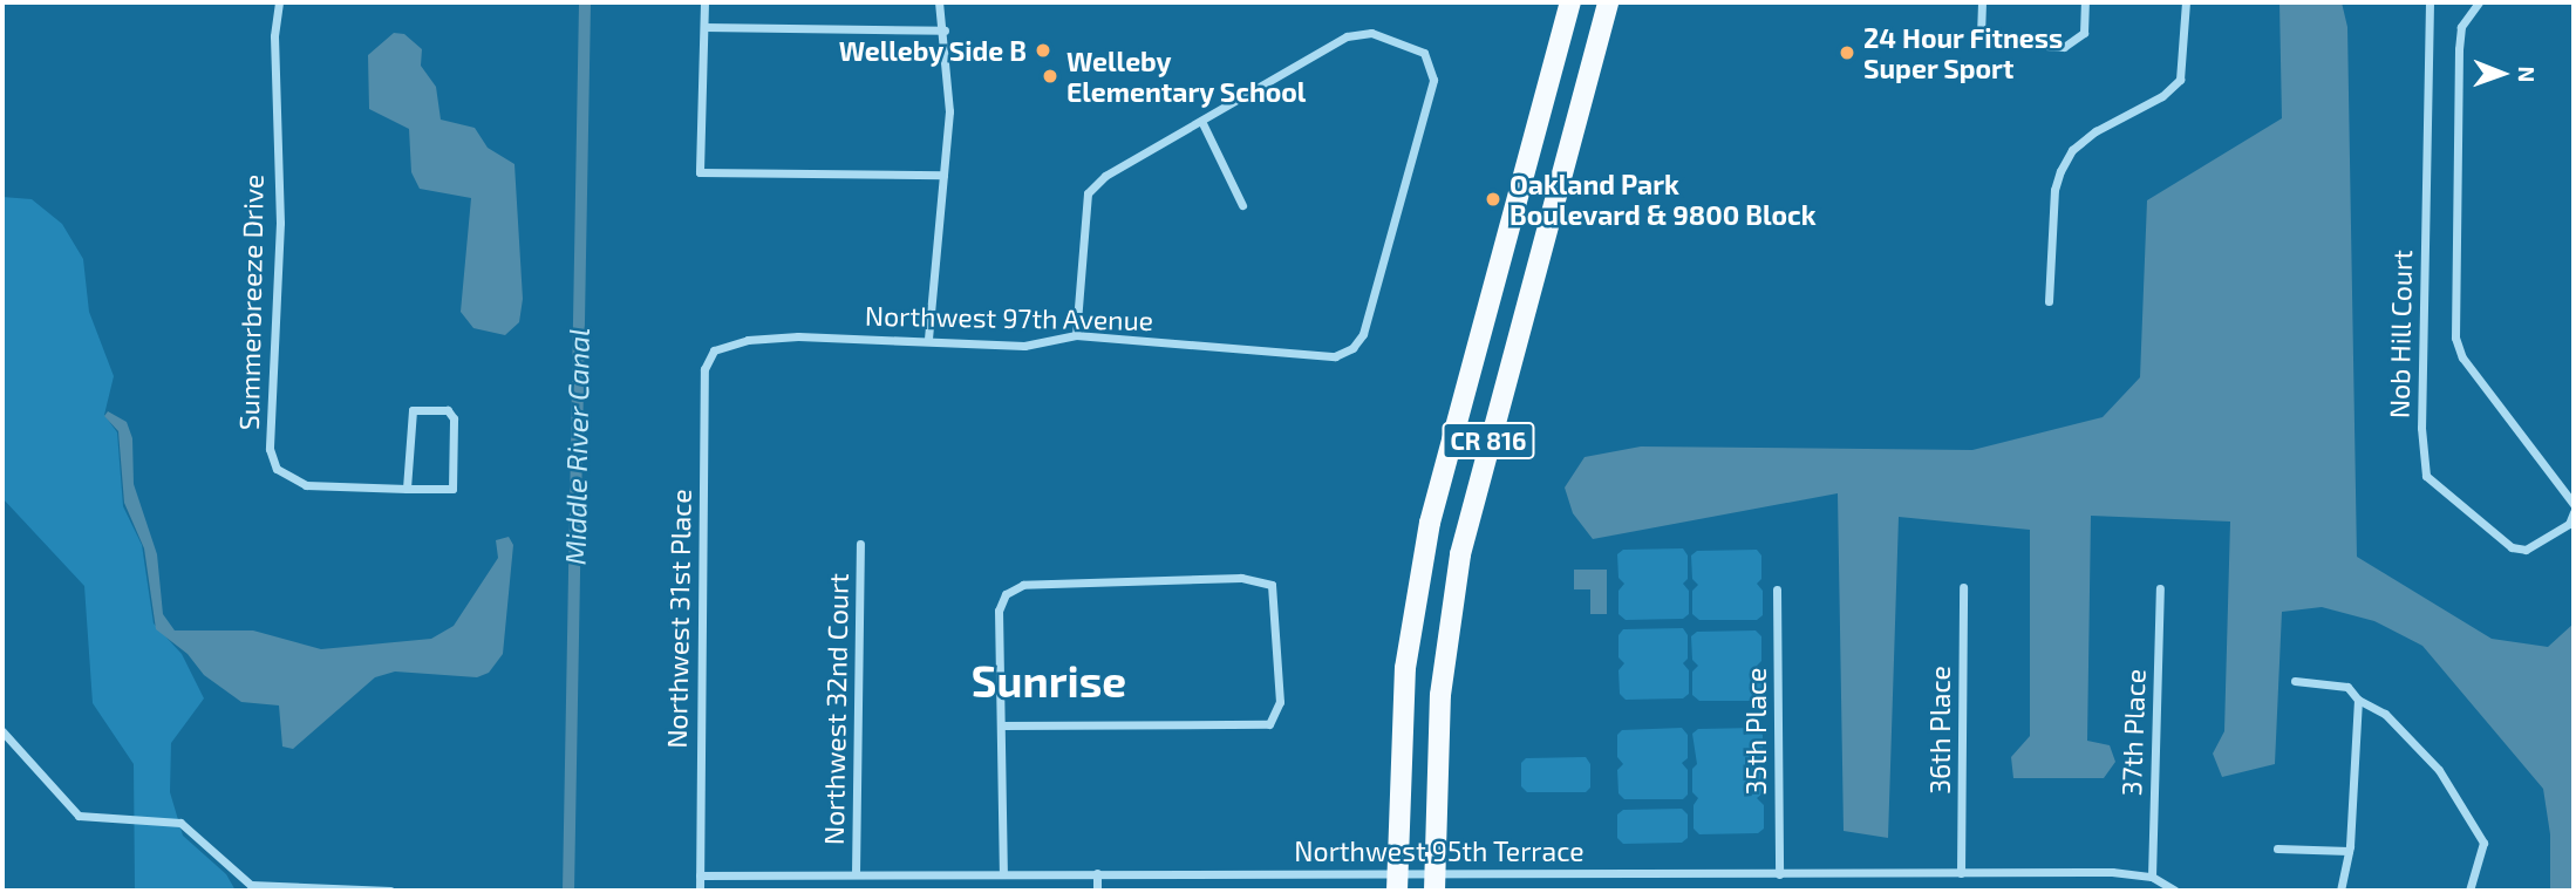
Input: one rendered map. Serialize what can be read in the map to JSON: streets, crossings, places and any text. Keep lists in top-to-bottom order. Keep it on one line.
{"streets":{"main road":["CR 816"],"street":["Summerbreeze Drive","Northwest 97th Avenue","Nob Hill Court","Northwest 31st Place","Northwest 32nd Court","36th Place","35th Place","37th Place","Northwest 95th Terrace"]},"crossings":[["Northwest 97th Avenue","Northwest 31st Place"],["CR 816","Northwest 95th Terrace"],["Northwest 31st Place","Northwest 95th Terrace"],["Northwest 32nd Court","Northwest 95th Terrace"],["36th Place","Northwest 95th Terrace"],["35th Place","Northwest 95th Terrace"],["37th Place","Northwest 95th Terrace"]],"districts":["Sunrise"],"water":["Middle River Canal"],"places":["Welleby Side B","24 Hour Fitness Super Sport","Welleby Elementary School","Oakland Park Boulevard & 9800 Block"],"north":"right"}
